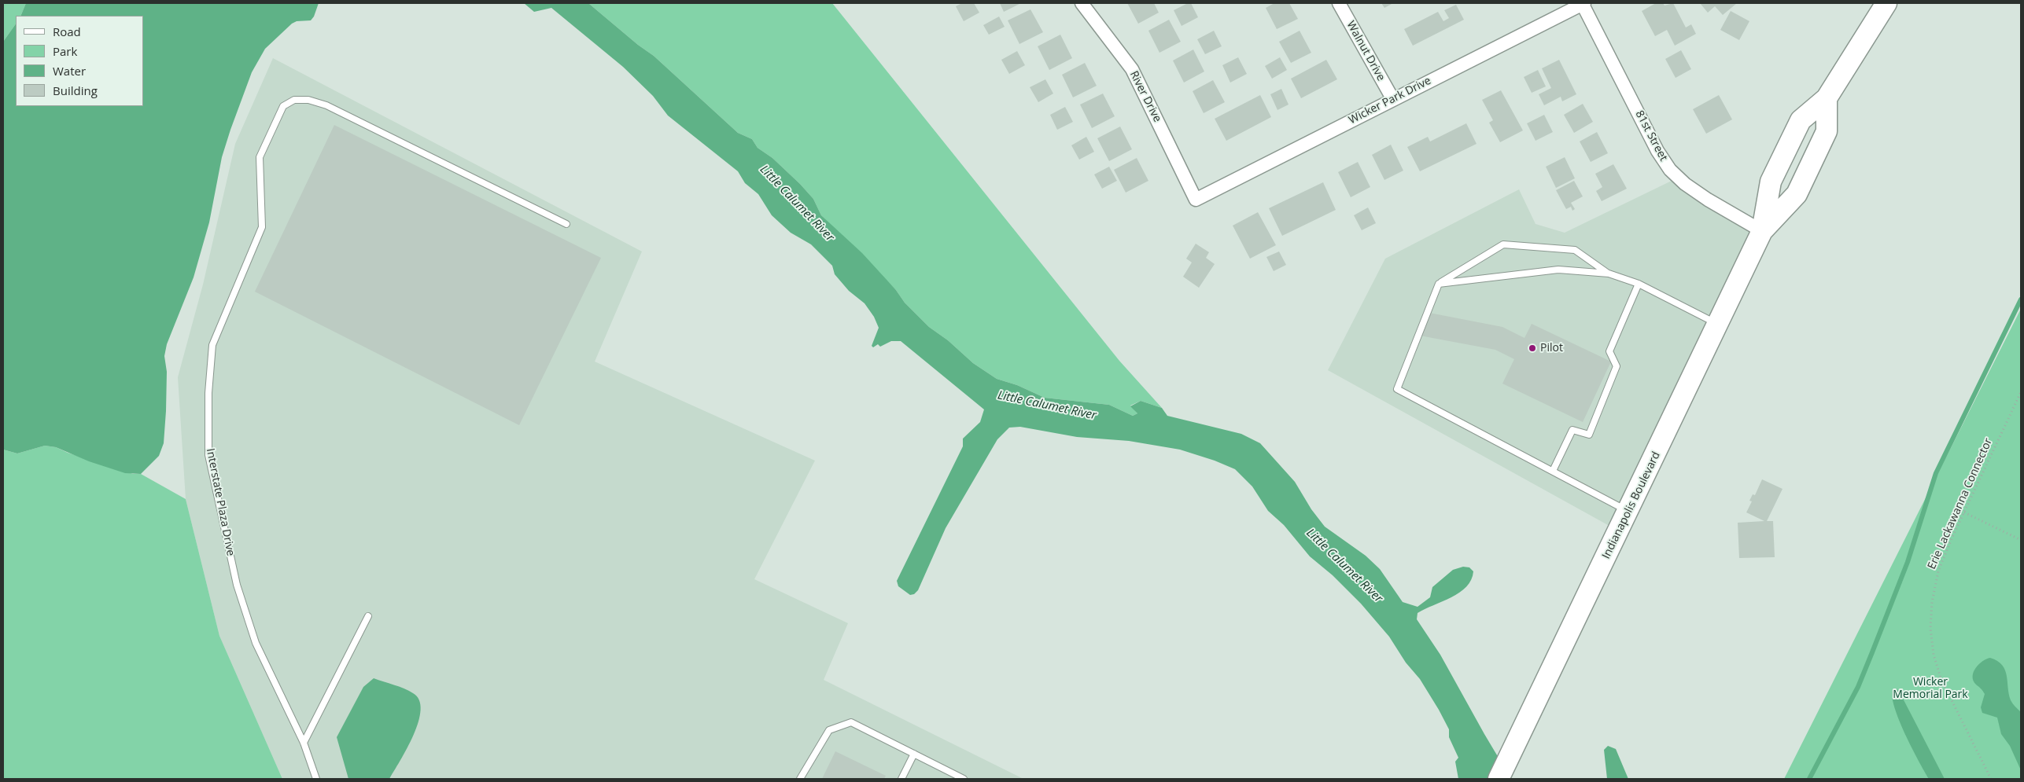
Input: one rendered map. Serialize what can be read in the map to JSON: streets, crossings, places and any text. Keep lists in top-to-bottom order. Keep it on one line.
{"streets":{"highway":["Indianapolis Boulevard"],"street":["Walnut Drive","River Drive","Wicker Park Drive","81st Street"],"lane":["Interstate Plaza Drive"],"path":["Erie Lackawanna Connector"]},"crossings":[["Walnut Drive","Wicker Park Drive"],["River Drive","Wicker Park Drive"],["Wicker Park Drive","81st Street"],["81st Street","Indianapolis Boulevard"]],"water":["Little Calumet River"],"parks":["Wicker Memorial Park"],"places":["Pilot"],"legend":["Road","Park","Water","Building"]}
